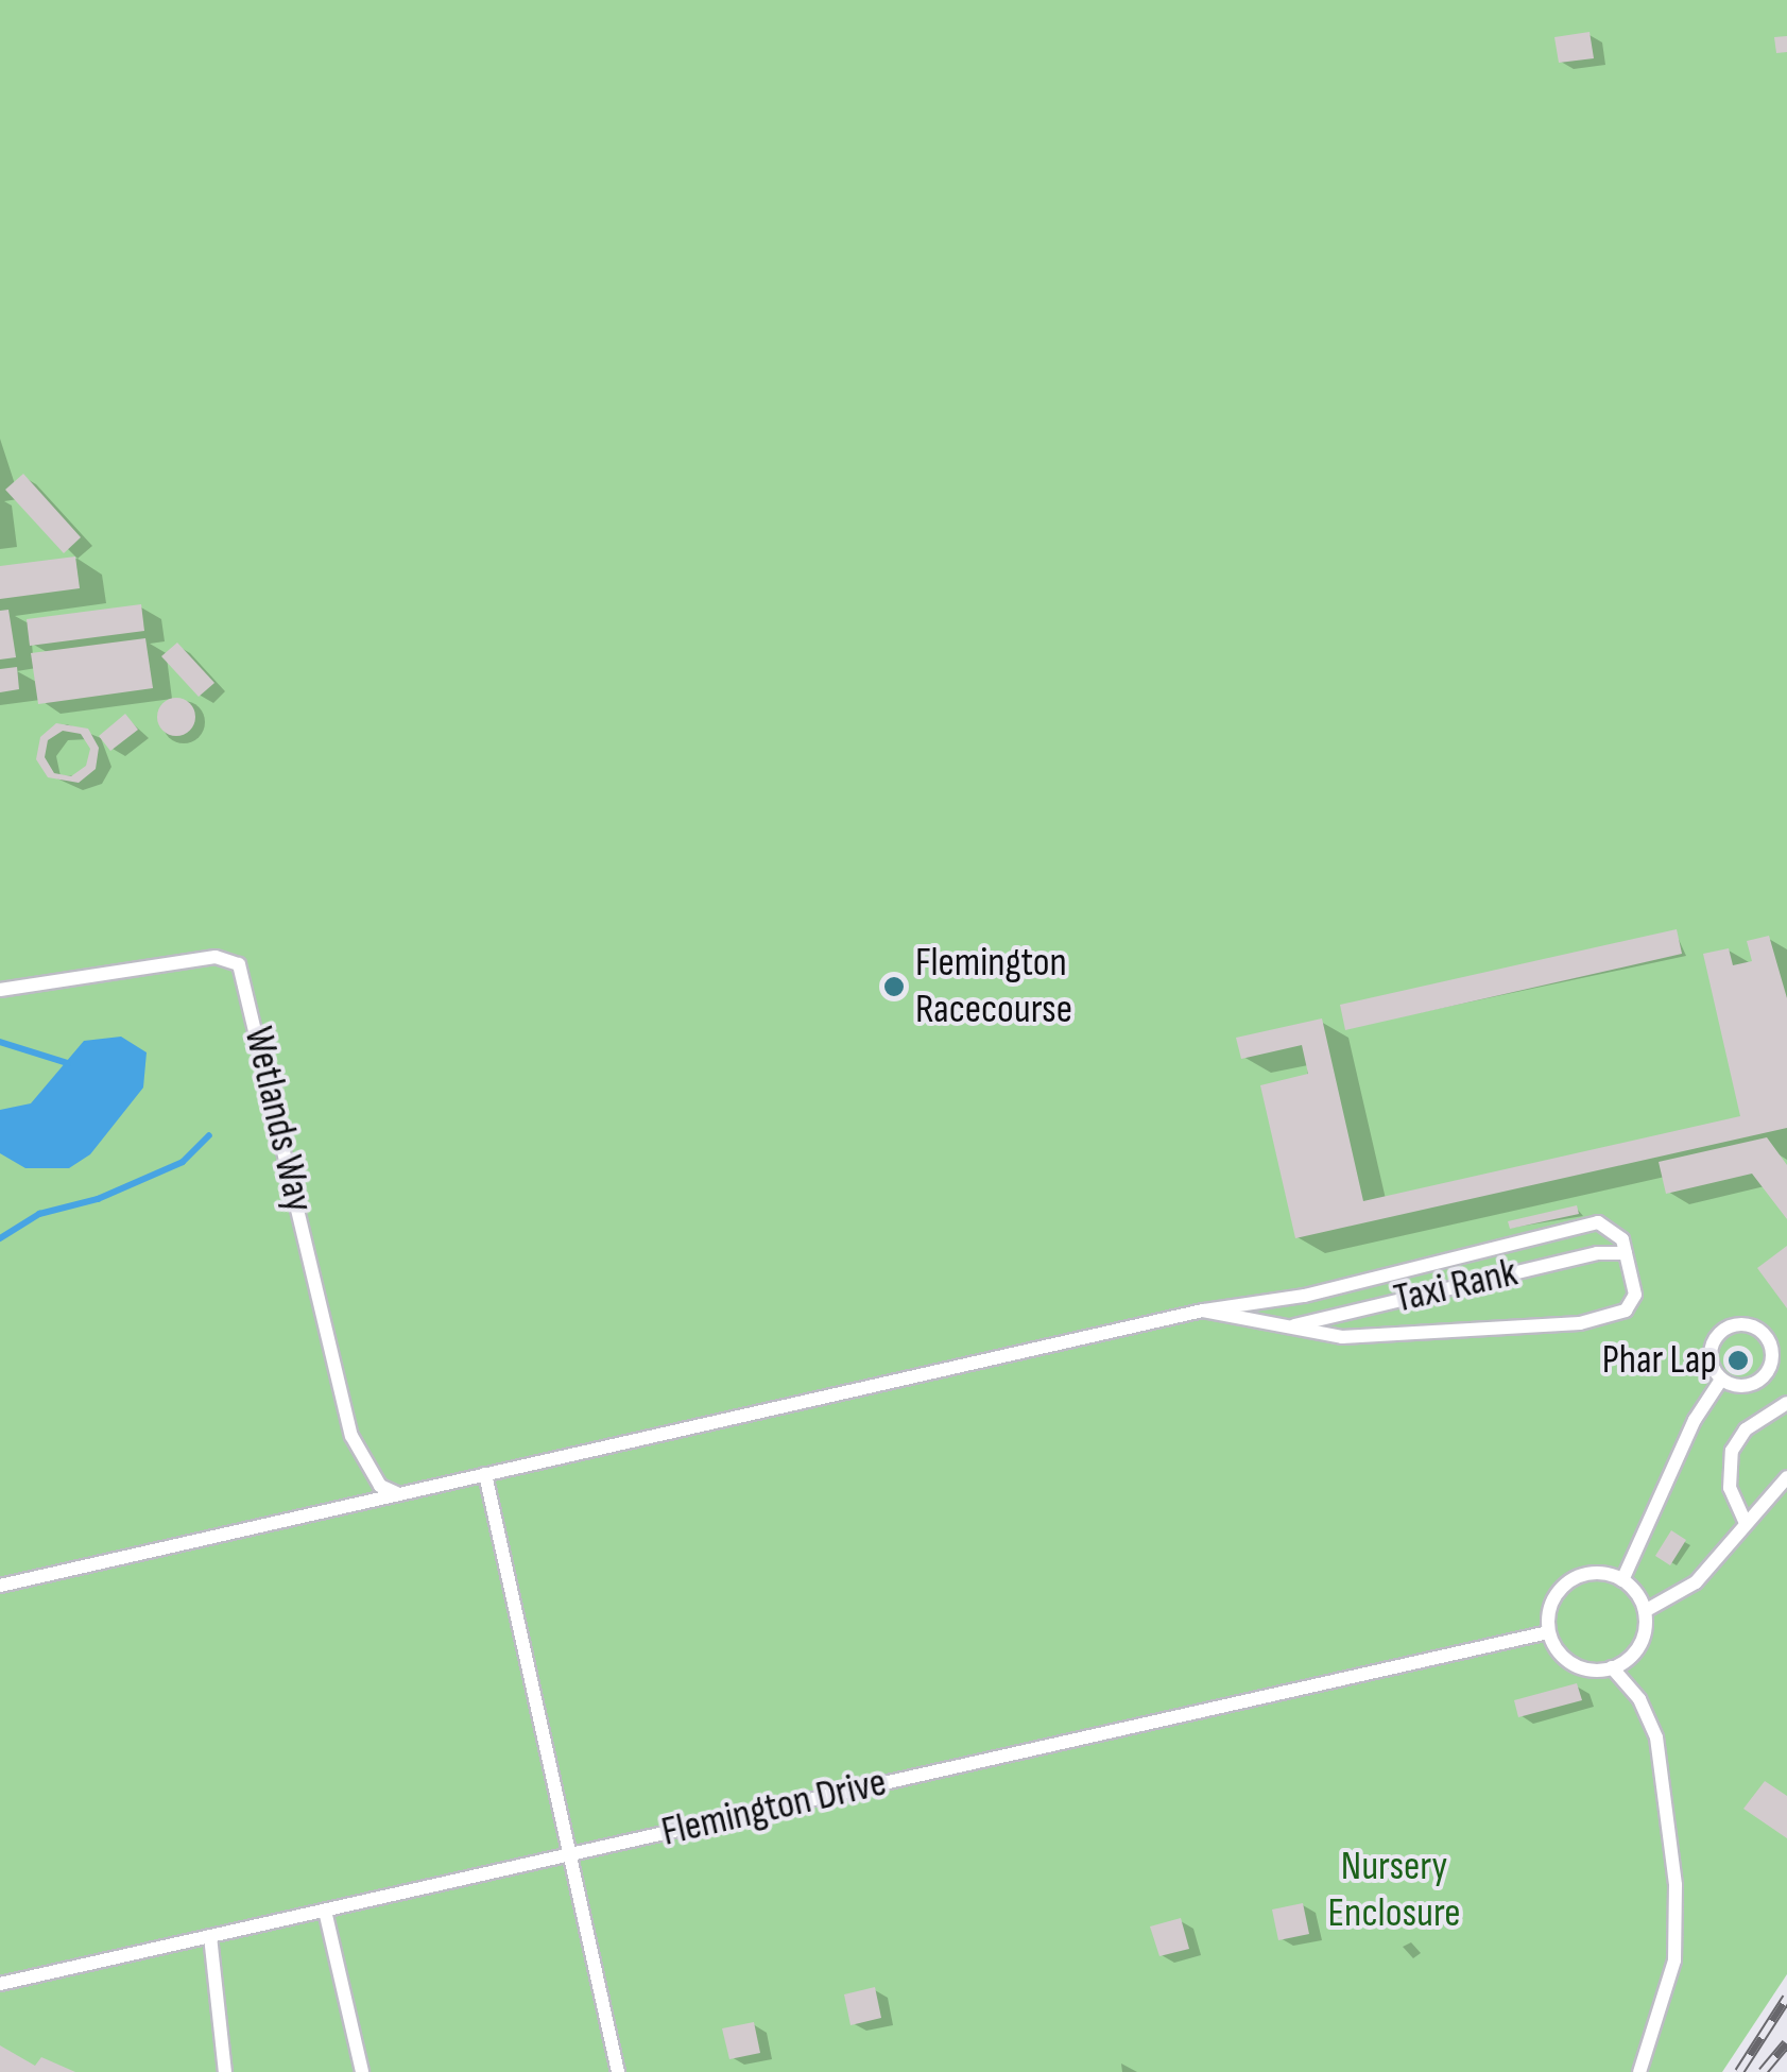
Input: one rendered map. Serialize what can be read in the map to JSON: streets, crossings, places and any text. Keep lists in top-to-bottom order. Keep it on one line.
{"streets":{"lane":["Wetlands Way","Taxi Rank","Flemington Drive"]},"parks":["Nursery Enclosure"],"places":["Flemington Racecourse","Phar Lap"]}
